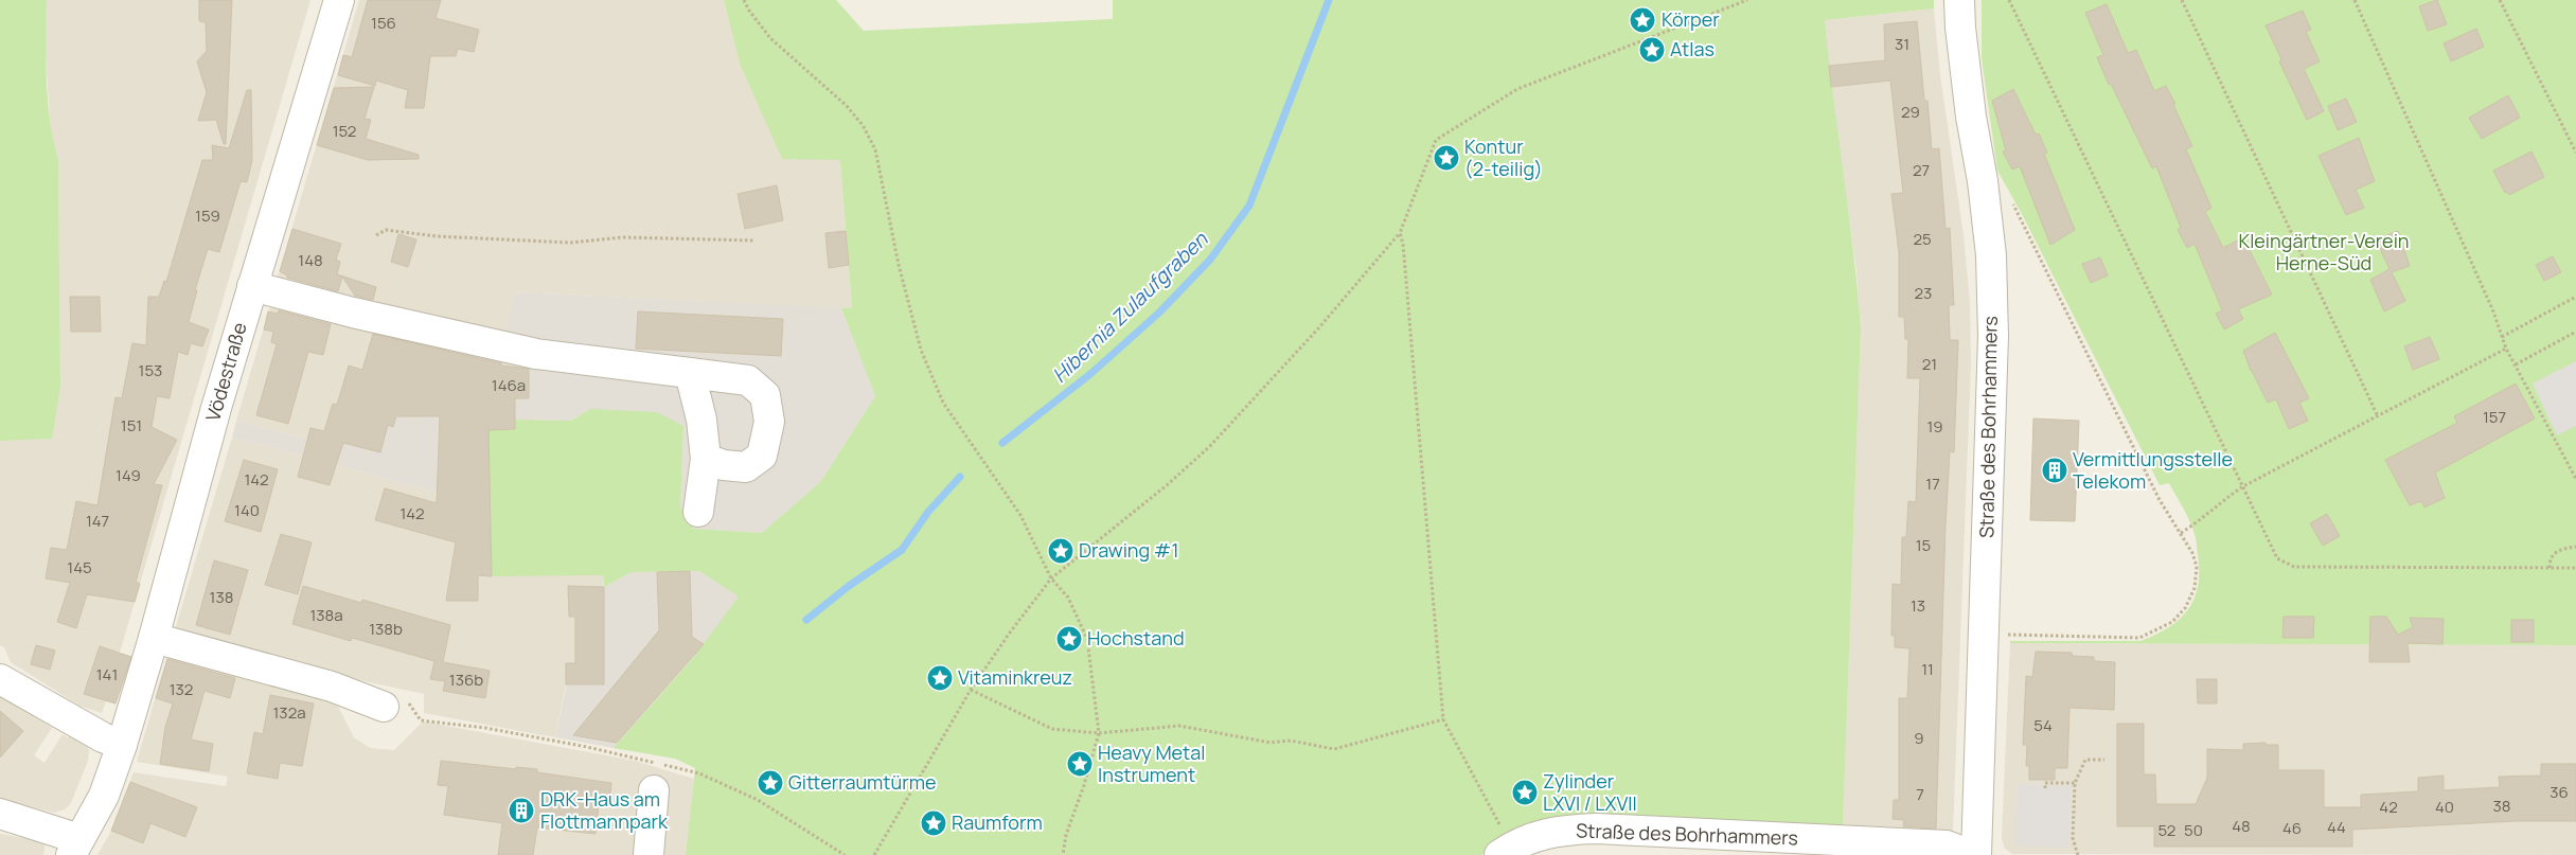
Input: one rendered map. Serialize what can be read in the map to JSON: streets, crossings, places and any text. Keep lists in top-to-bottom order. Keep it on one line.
{"streets":{"street":["Vödestraße","Straße des Bohrhammers"]},"water":["Hibernia Zulaufgraben"],"parks":["Kleingärtner-Verein Herne-Süd"],"places":{"place":["Körper","Atlas","Kontur (2-teilig)","Drawing #1","Hochstand","Vitaminkreuz","Heavy Metal Instrument","Gitterraumtürme","Zylinder LXVI / LXVII","Raumform"],"building":["Vermittlungsstelle Telekom","DRK-Haus am Flottmannpark"]},"house_numbers":["156","31","29","152","27","159","25","148","23","21","153","146a","157","151","19","149","142","17","140","142","147","15","145","138","13","138a","138b","11","141","136b","132","132a","54","9","36","7","38","42","40","48","44","46","52","50"]}
